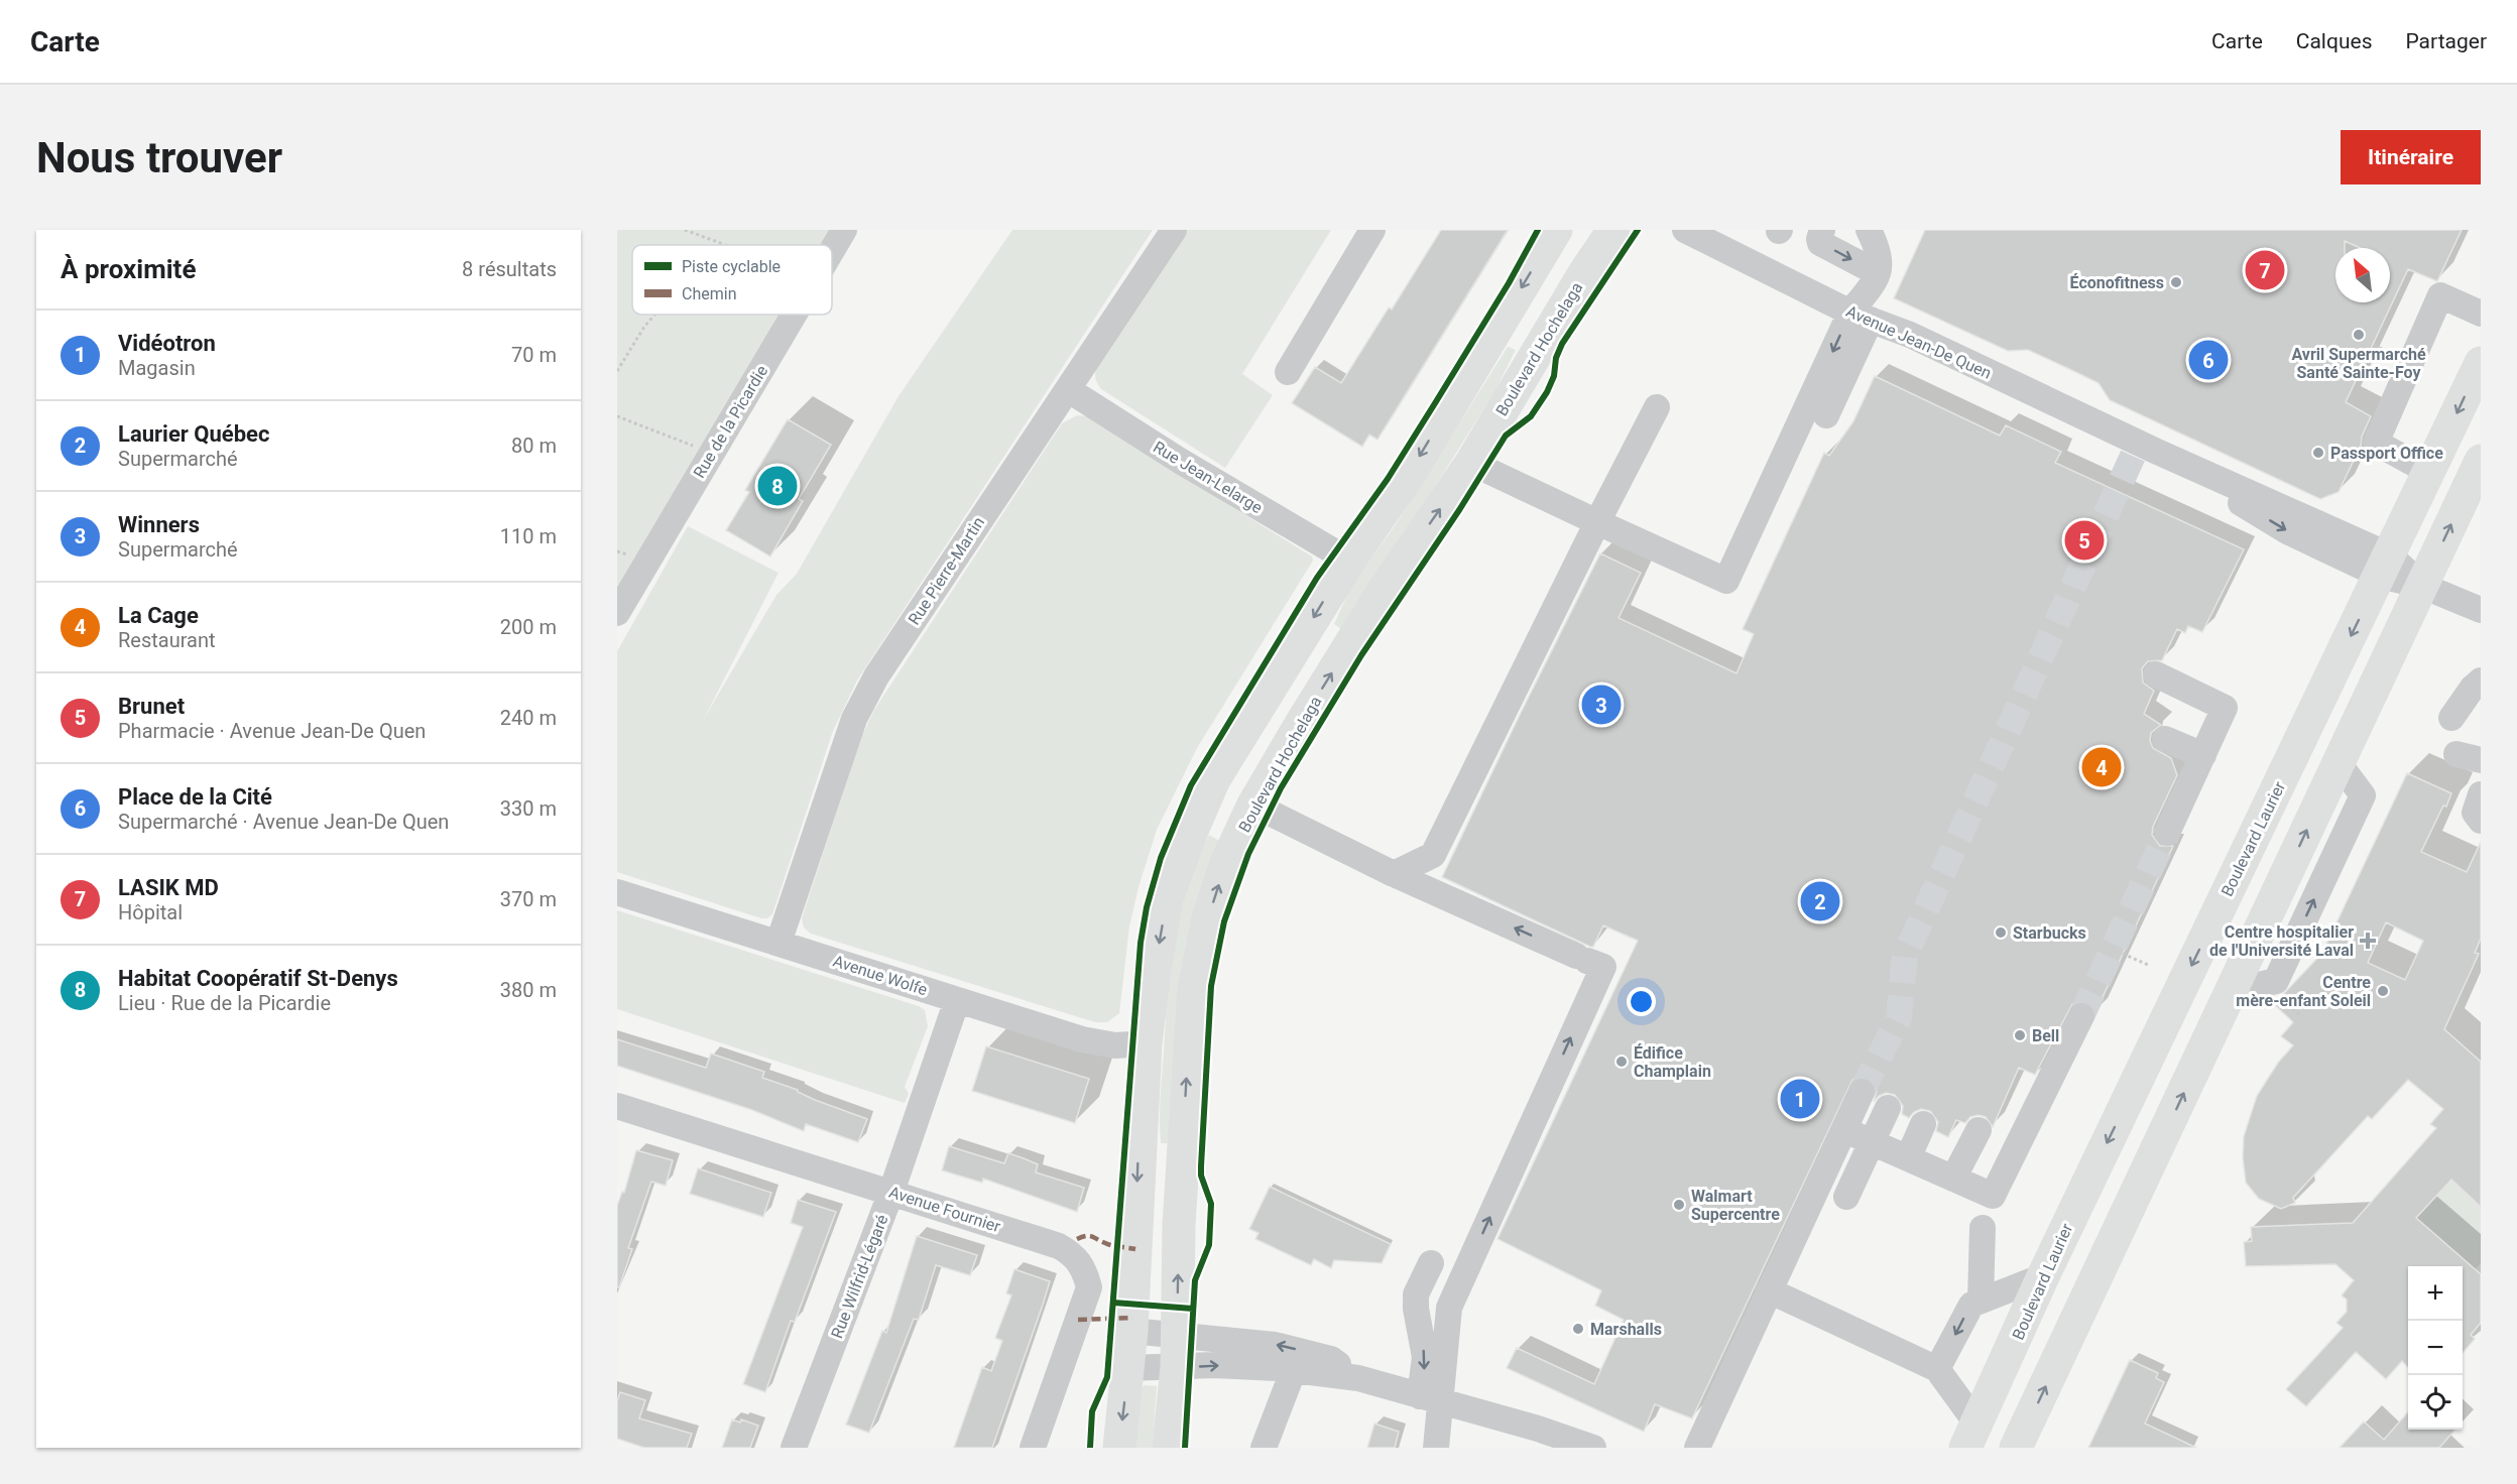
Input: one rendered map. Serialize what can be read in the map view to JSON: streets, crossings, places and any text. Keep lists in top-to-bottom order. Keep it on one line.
{"streets":{"main road":["Boulevard Hochelaga","Boulevard Laurier"],"street":["Avenue Jean-De Quen","Rue de la Picardie","Rue Jean-Lelarge","Rue Pierre-Martin","Avenue Wolfe","Avenue Fournier","Rue Wilfrid-Légaré"]},"crossings":[["Avenue Jean-De Quen","Boulevard Laurier"],["Rue Jean-Lelarge","Rue Pierre-Martin"],["Rue Pierre-Martin","Avenue Wolfe"],["Avenue Wolfe","Rue Wilfrid-Légaré"],["Avenue Fournier","Rue Wilfrid-Légaré"]],"places":{"other":["Éconofitness","Avril Supermarché Santé Sainte-Foy","Passport Office","Starbucks","Centre mère-enfant Soleil","Bell","Édifice Champlain","Walmart Supercentre","Marshalls"],"health":["Centre hospitalier de l'Université Laval"]},"legend":["Piste cyclable","Chemin"],"north":"top left","page":{"header":"Carte","nav":["Carte","Calques","Partager"],"buttons":"Itinéraire","title":"Nous trouver","heading":["À proximité","8 résultats"],"pins":["7","6","8","5","3","4","2","1"],"list":[{"mark":"1","name":"Vidéotron","note":"Magasin","value":"70 m"},{"mark":"2","name":"Laurier Québec","note":"Supermarché","value":"80 m"},{"mark":"3","name":"Winners","note":"Supermarché","value":"110 m"},{"mark":"4","name":"La Cage","note":"Restaurant","value":"200 m"},{"mark":"5","name":"Brunet","note":"Pharmacie · Avenue Jean-De Quen","value":"240 m"},{"mark":"6","name":"Place de la Cité","note":"Supermarché · Avenue Jean-De Quen","value":"330 m"},{"mark":"7","name":"LASIK MD","note":"Hôpital","value":"370 m"},{"mark":"8","name":"Habitat Coopératif St-Denys","note":"Lieu · Rue de la Picardie","value":"380 m"}],"map_buttons":["+","−"]}}
